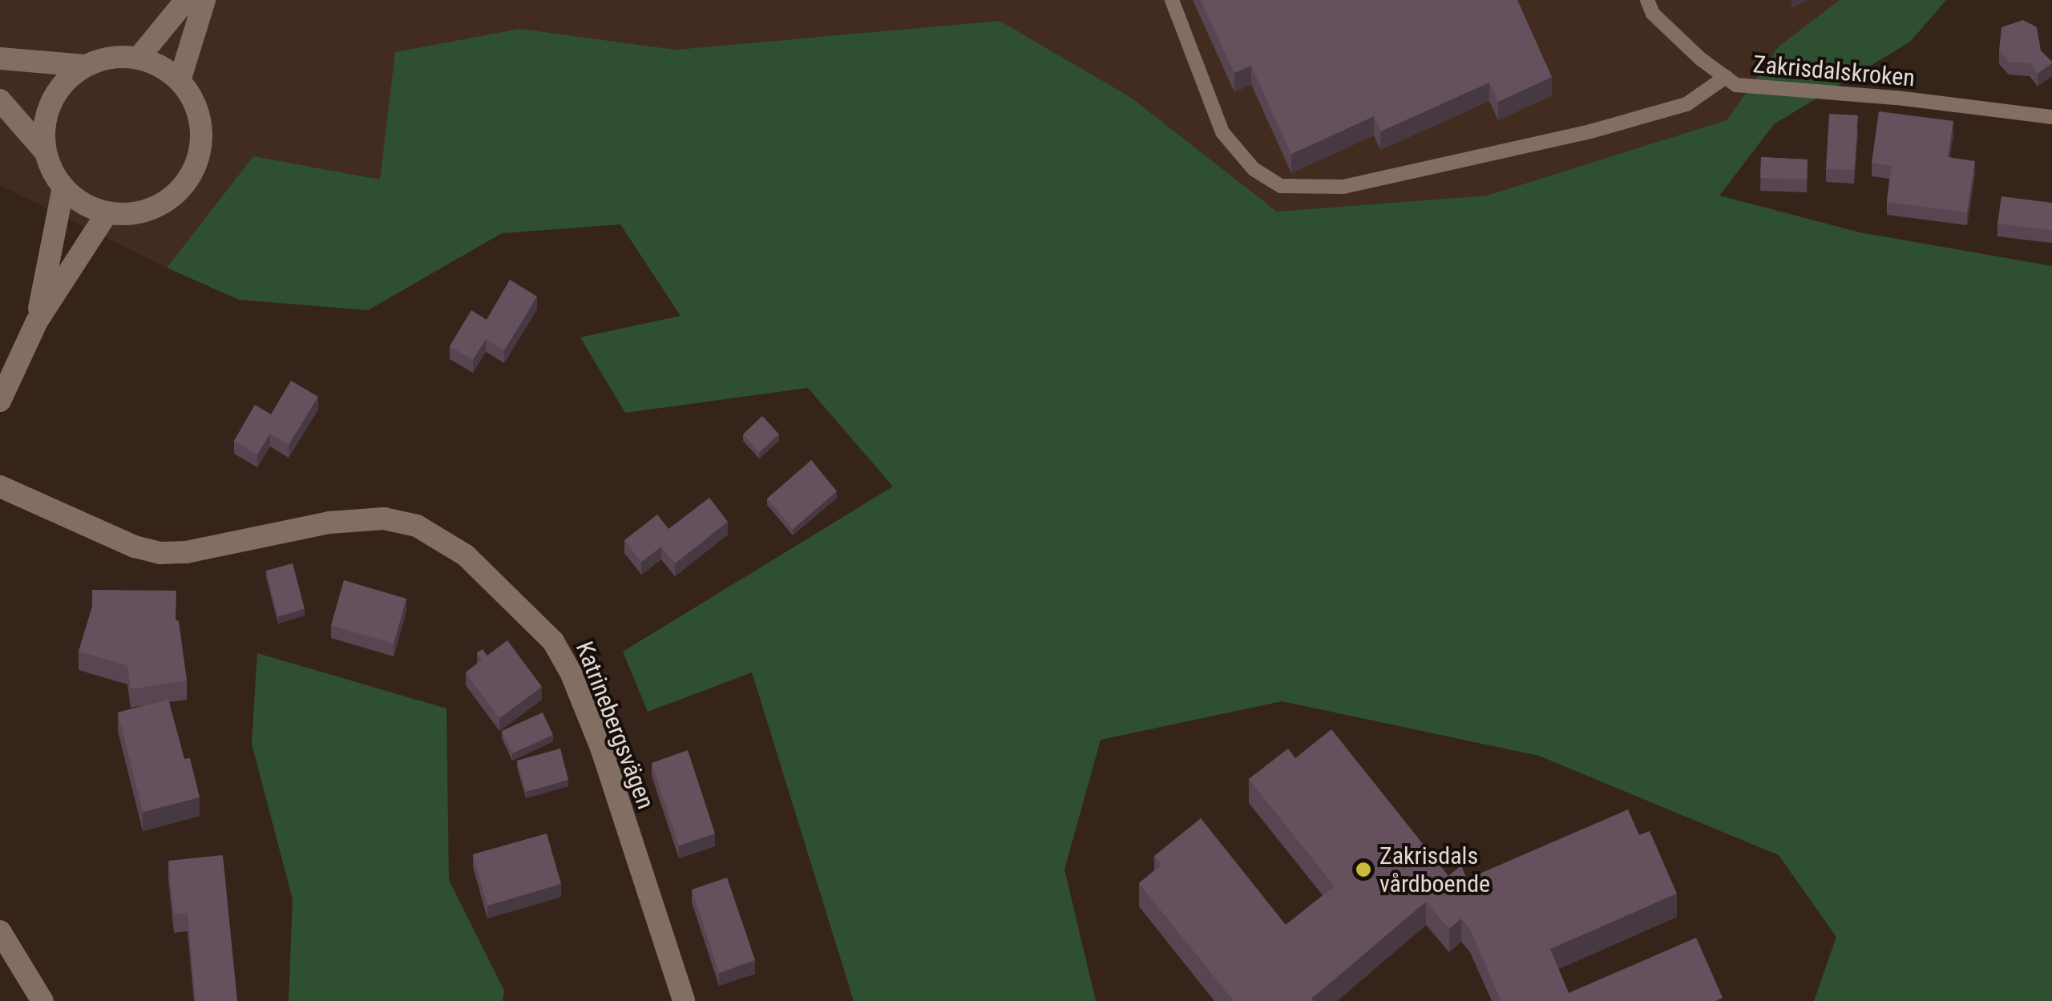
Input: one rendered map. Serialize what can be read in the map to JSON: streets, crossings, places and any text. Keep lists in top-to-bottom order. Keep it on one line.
{"streets":{"street":["Katrinebergsvägen"],"lane":["Zakrisdalskroken"]},"places":["Zakrisdals vårdboende"]}
